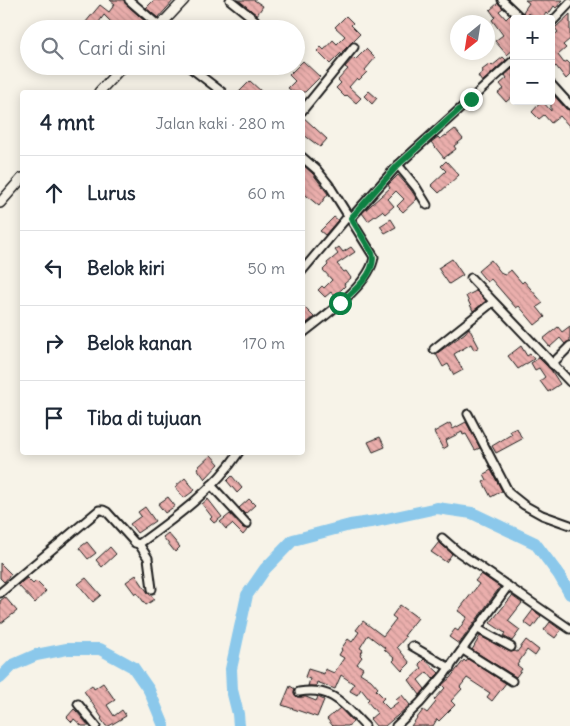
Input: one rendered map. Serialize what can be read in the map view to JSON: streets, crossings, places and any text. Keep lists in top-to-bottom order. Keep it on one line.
{"north":"bottom left","page":{"map_buttons":["+","−"],"search":"Cari di sini","heading":["4 mnt","Jalan kaki · 280 m"],"list":[["Lurus","60 m"],["Belok kiri","50 m"],["Belok kanan","170 m"],"Tiba di tujuan"]}}
